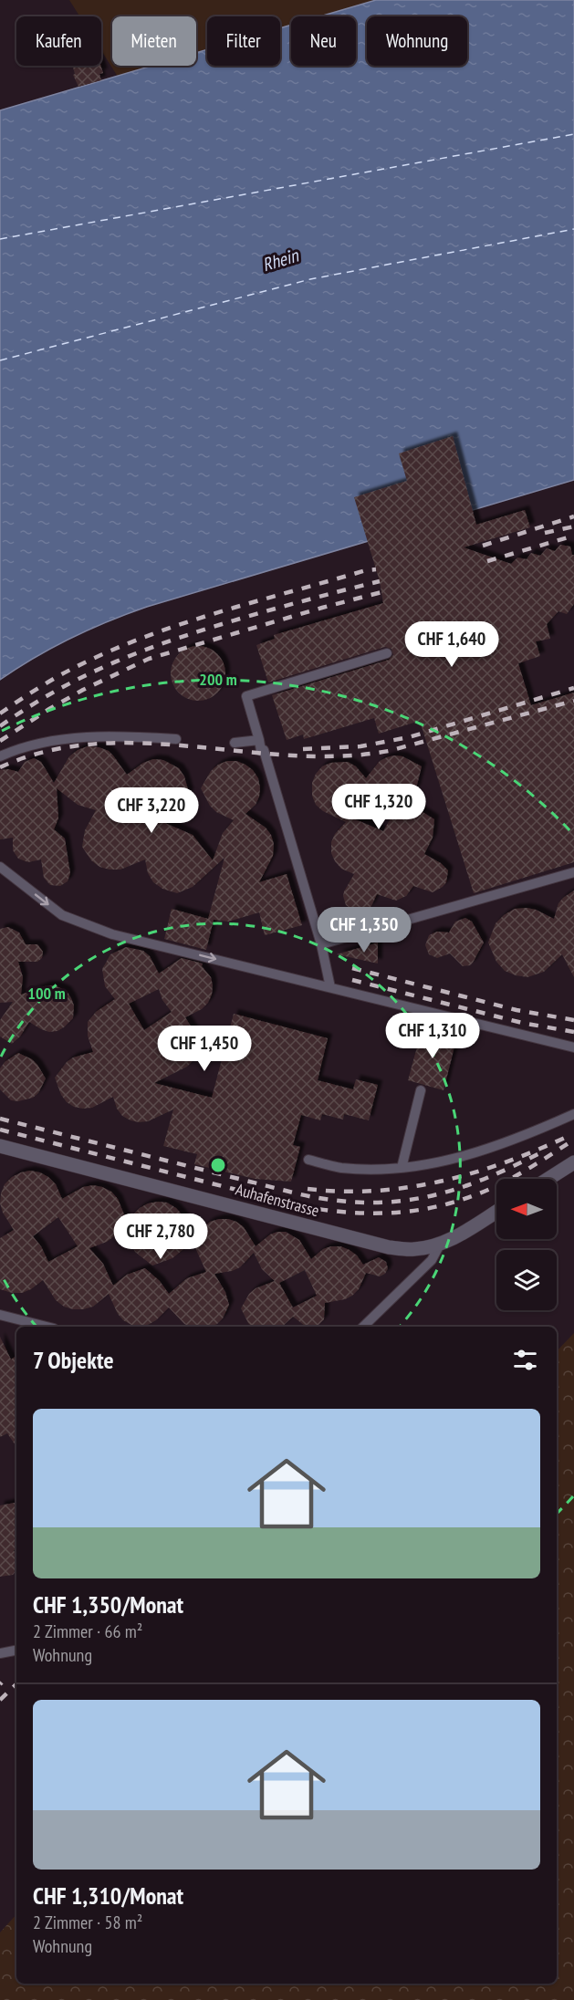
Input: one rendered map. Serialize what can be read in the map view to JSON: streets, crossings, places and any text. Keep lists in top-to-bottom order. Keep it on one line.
{"streets":{"street":["Auhafenstrasse"]},"water":["Rhein"],"north":"left","page":{"chip":["Kaufen","Mieten","Filter","Neu","Wohnung"],"price":["CHF 1,640","CHF 1,320","CHF 3,220","CHF 1,350","CHF 1,310","CHF 1,450","CHF 2,780"],"heading":"7 Objekte","list":[{"name":"CHF 1,350/Monat","note":"2 Zimmer · 66 m² · Wohnung"},{"name":"CHF 1,310/Monat","note":"2 Zimmer · 58 m² · Wohnung"}]},"rings":["200 m","100 m"]}
